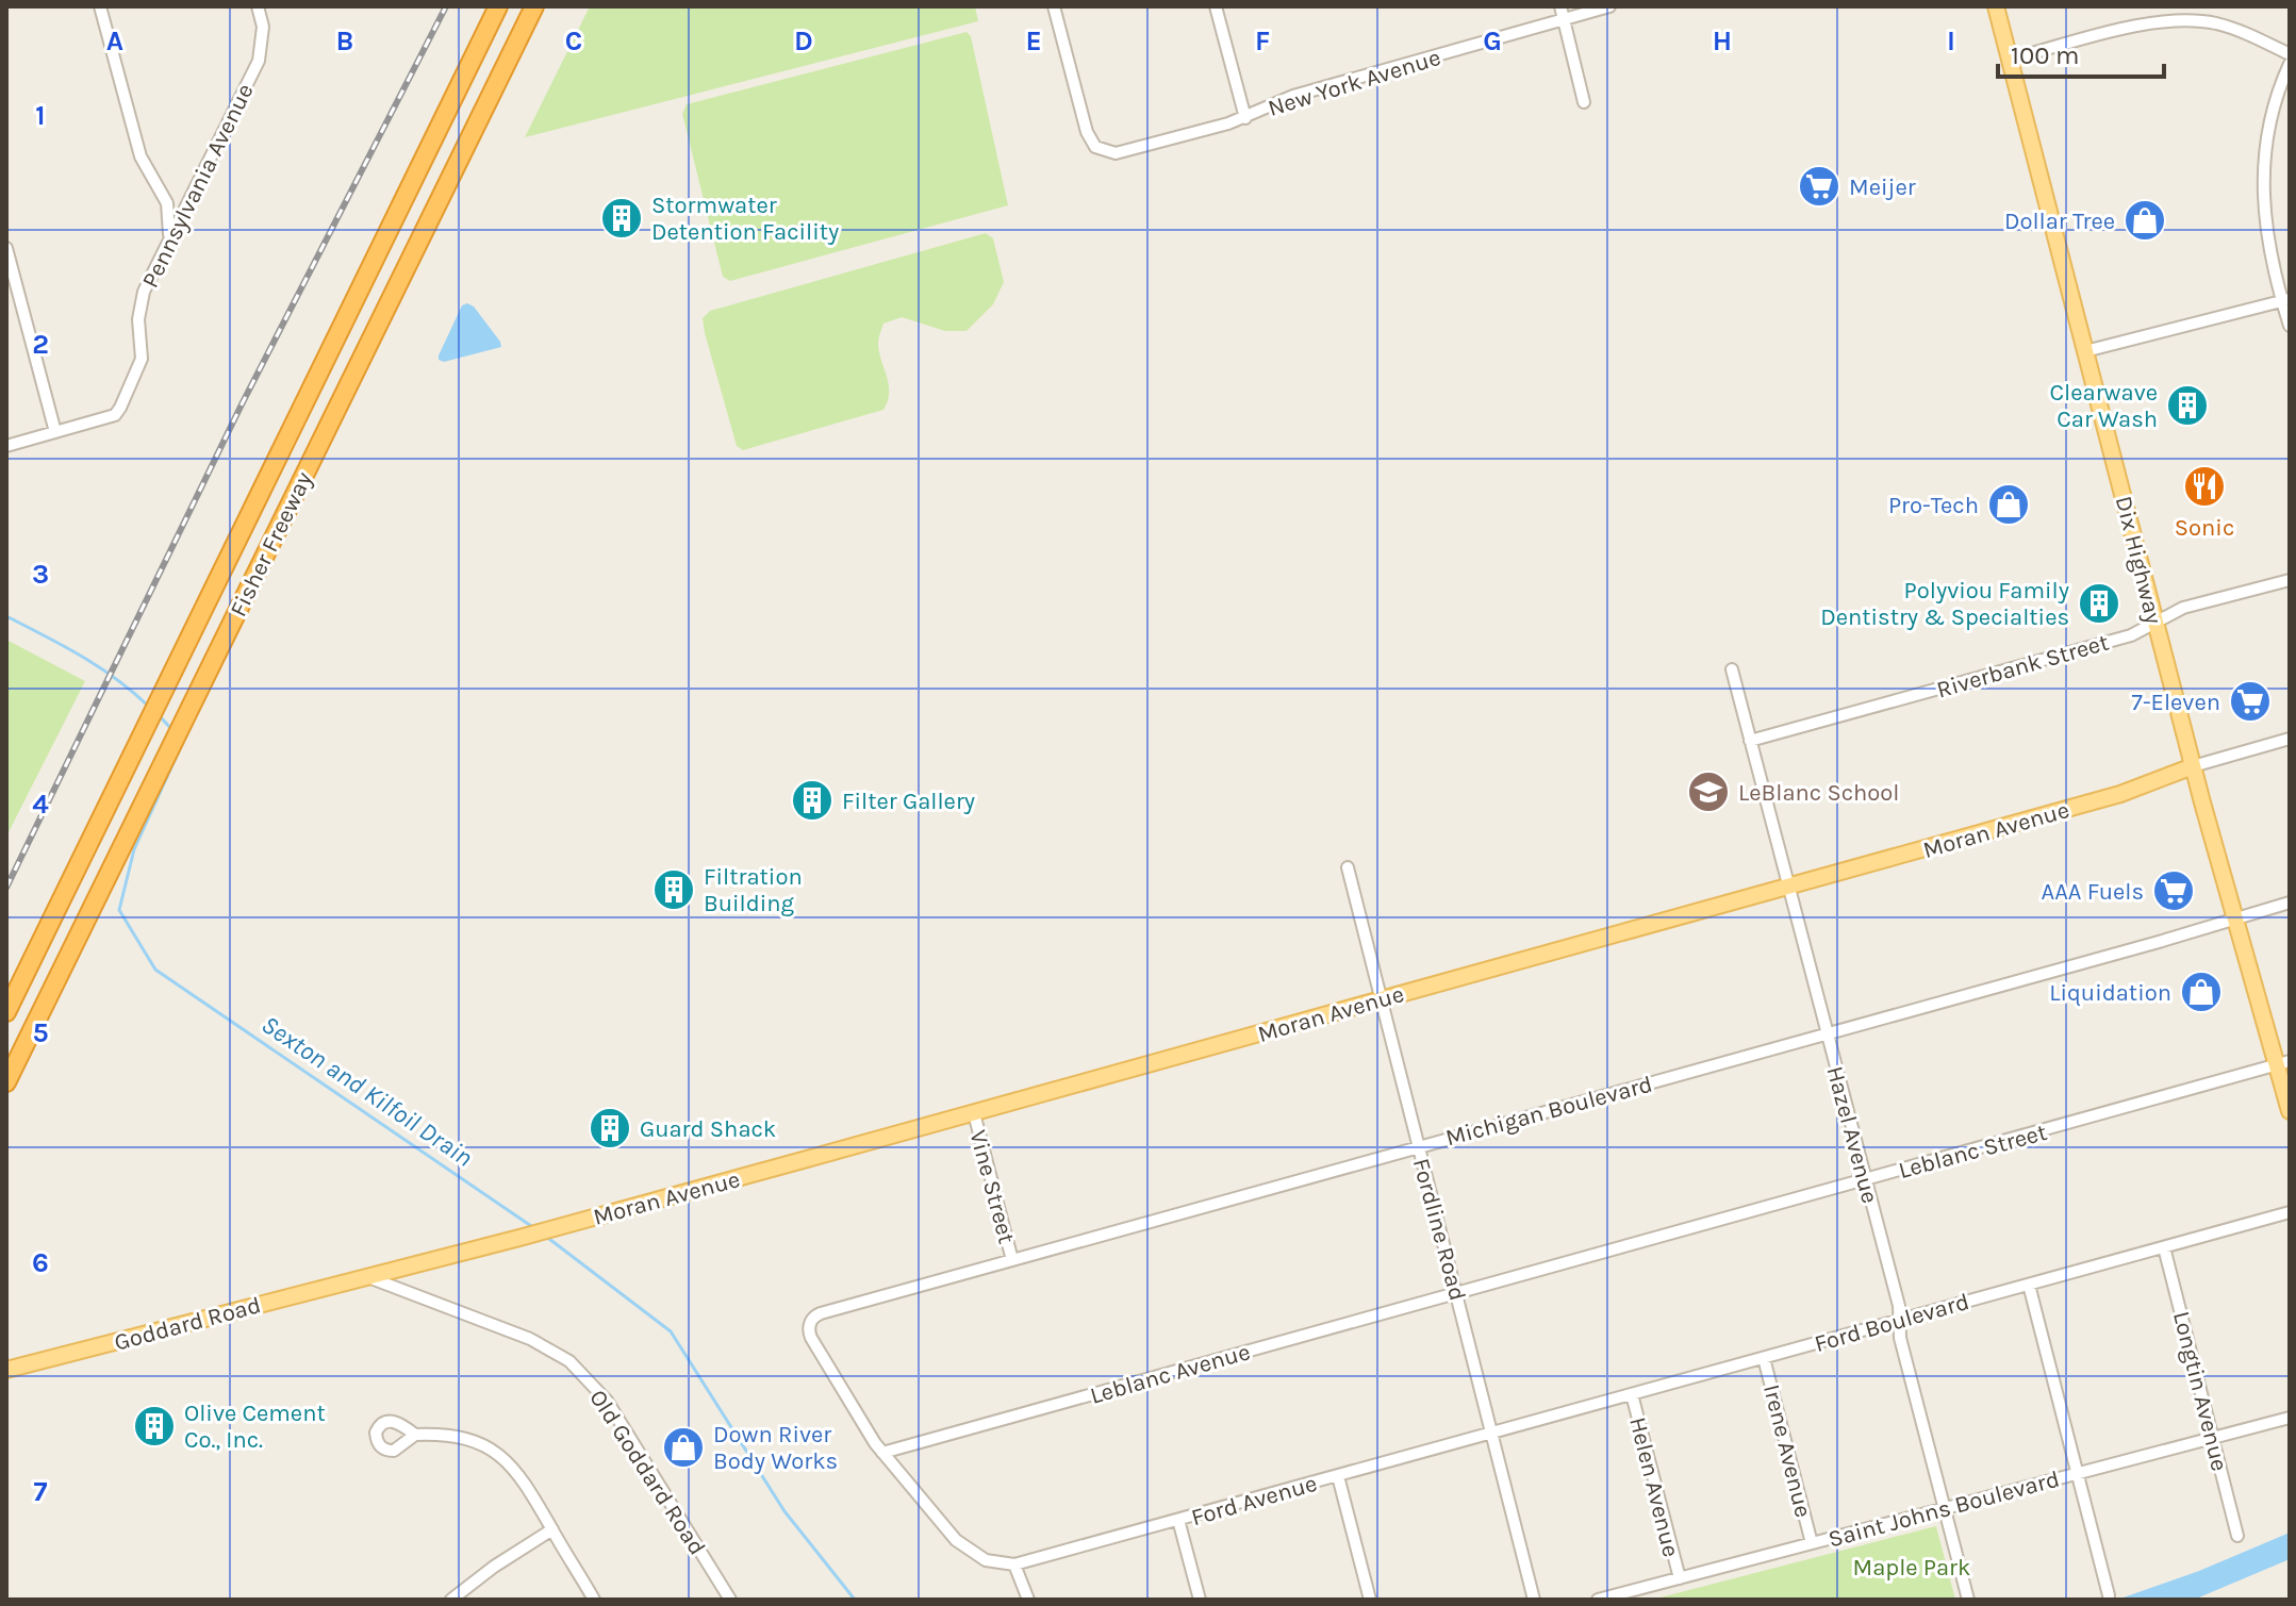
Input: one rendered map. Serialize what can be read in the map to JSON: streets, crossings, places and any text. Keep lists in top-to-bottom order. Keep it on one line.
{"streets":{"highway":["Fisher Freeway"],"main road":["Dix Highway","Moran Avenue","Goddard Road"],"street":["New York Avenue","Pennsylvania Avenue","Riverbank Street","Michigan Boulevard","Hazel Avenue","Leblanc Street","Vine Street","Fordline Road","Ford Boulevard","Leblanc Avenue","Longtin Avenue","Irene Avenue","Old Goddard Road","Helen Avenue","Ford Avenue","Saint Johns Boulevard"]},"crossings":[["Dix Highway","Riverbank Street"],["Dix Highway","Moran Avenue"],["Dix Highway","Michigan Boulevard"],["Dix Highway","Leblanc Street"],["Riverbank Street","Hazel Avenue"],["Moran Avenue","Hazel Avenue"],["Moran Avenue","Vine Street"],["Moran Avenue","Fordline Road"],["Moran Avenue","Goddard Road"],["Moran Avenue","Old Goddard Road"],["Michigan Boulevard","Hazel Avenue"],["Michigan Boulevard","Vine Street"],["Michigan Boulevard","Fordline Road"],["Michigan Boulevard","Leblanc Avenue"],["Hazel Avenue","Leblanc Street"],["Hazel Avenue","Ford Boulevard"],["Hazel Avenue","Saint Johns Boulevard"],["Leblanc Street","Fordline Road"],["Leblanc Street","Leblanc Avenue"],["Fordline Road","Ford Boulevard"],["Fordline Road","Leblanc Avenue"],["Fordline Road","Ford Avenue"],["Ford Boulevard","Longtin Avenue"],["Ford Boulevard","Irene Avenue"],["Ford Boulevard","Helen Avenue"],["Ford Boulevard","Ford Avenue"],["Goddard Road","Old Goddard Road"],["Longtin Avenue","Saint Johns Boulevard"],["Irene Avenue","Saint Johns Boulevard"],["Helen Avenue","Saint Johns Boulevard"]],"water":["Sexton and Kilfoil Drain"],"parks":["Maple Park"],"places":{"supermarket":["Meijer","7-Eleven","AAA Fuels"],"building":["Stormwater Detention Facility","Clearwave Car Wash","Polyviou Family Dentistry & Specialties","Filter Gallery","Filtration Building","Guard Shack","Olive Cement Co., Inc."],"shop":["Dollar Tree","Pro-Tech","Liquidation","Down River Body Works"],"restaurant":["Sonic"],"school or university":["LeBlanc School"]},"scale_bar":"100 m","grid":{"columns":["A","B","C","D","E","F","G","H","I"],"rows":["1","2","3","4","5","6","7"]}}
